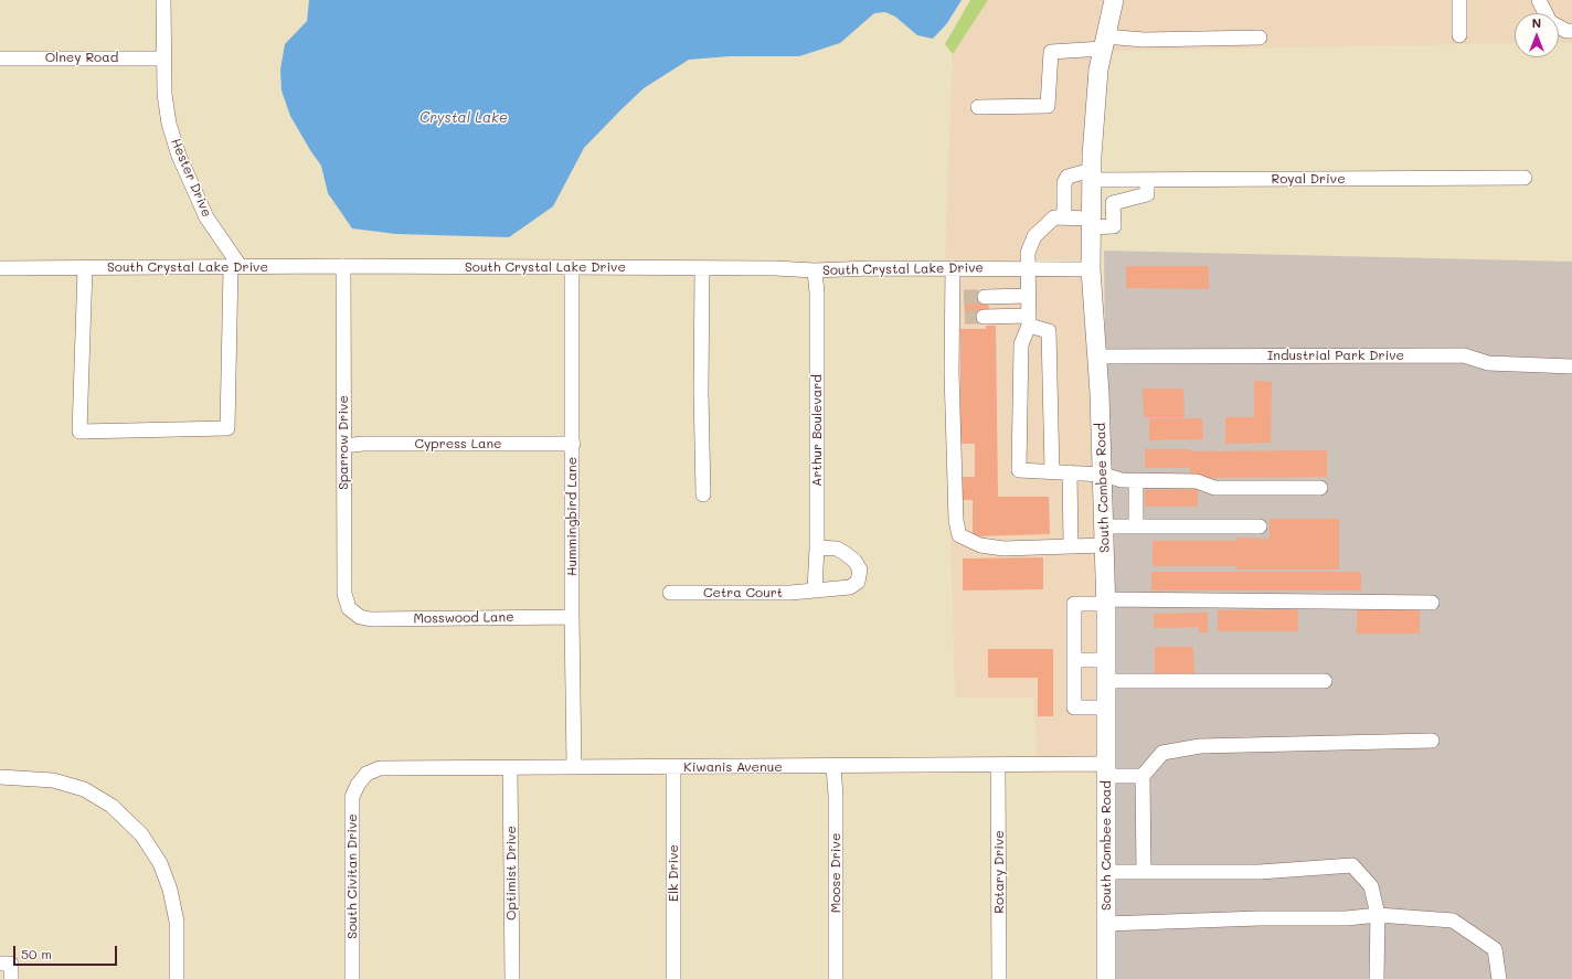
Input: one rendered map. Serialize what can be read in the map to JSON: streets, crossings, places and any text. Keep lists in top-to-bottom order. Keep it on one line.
{"streets":{"main road":["South Combee Road"],"street":["Olney Road","Hester Drive","Royal Drive","South Crystal Lake Drive","Industrial Park Drive","Arthur Boulevard","Sparrow Drive","Cypress Lane","Hummingbird Lane","Cetra Court","Mosswood Lane","Kiwanis Avenue","Rotary Drive","Optimist Drive","Elk Drive","Moose Drive","South Civitan Drive"]},"crossings":[["Olney Road","Hester Drive"],["Hester Drive","South Crystal Lake Drive"],["Royal Drive","South Combee Road"],["South Crystal Lake Drive","Arthur Boulevard"],["South Crystal Lake Drive","Sparrow Drive"],["South Crystal Lake Drive","South Combee Road"],["South Crystal Lake Drive","Hummingbird Lane"],["Industrial Park Drive","South Combee Road"],["Arthur Boulevard","Cetra Court"],["Sparrow Drive","Cypress Lane"],["Sparrow Drive","Mosswood Lane"],["Cypress Lane","Hummingbird Lane"],["South Combee Road","Kiwanis Avenue"],["Hummingbird Lane","Mosswood Lane"],["Hummingbird Lane","Kiwanis Avenue"],["Kiwanis Avenue","Rotary Drive"],["Kiwanis Avenue","Optimist Drive"],["Kiwanis Avenue","Elk Drive"],["Kiwanis Avenue","Moose Drive"],["Kiwanis Avenue","South Civitan Drive"]],"water":["Crystal Lake"],"scale_bar":"50 m","north":"top"}
